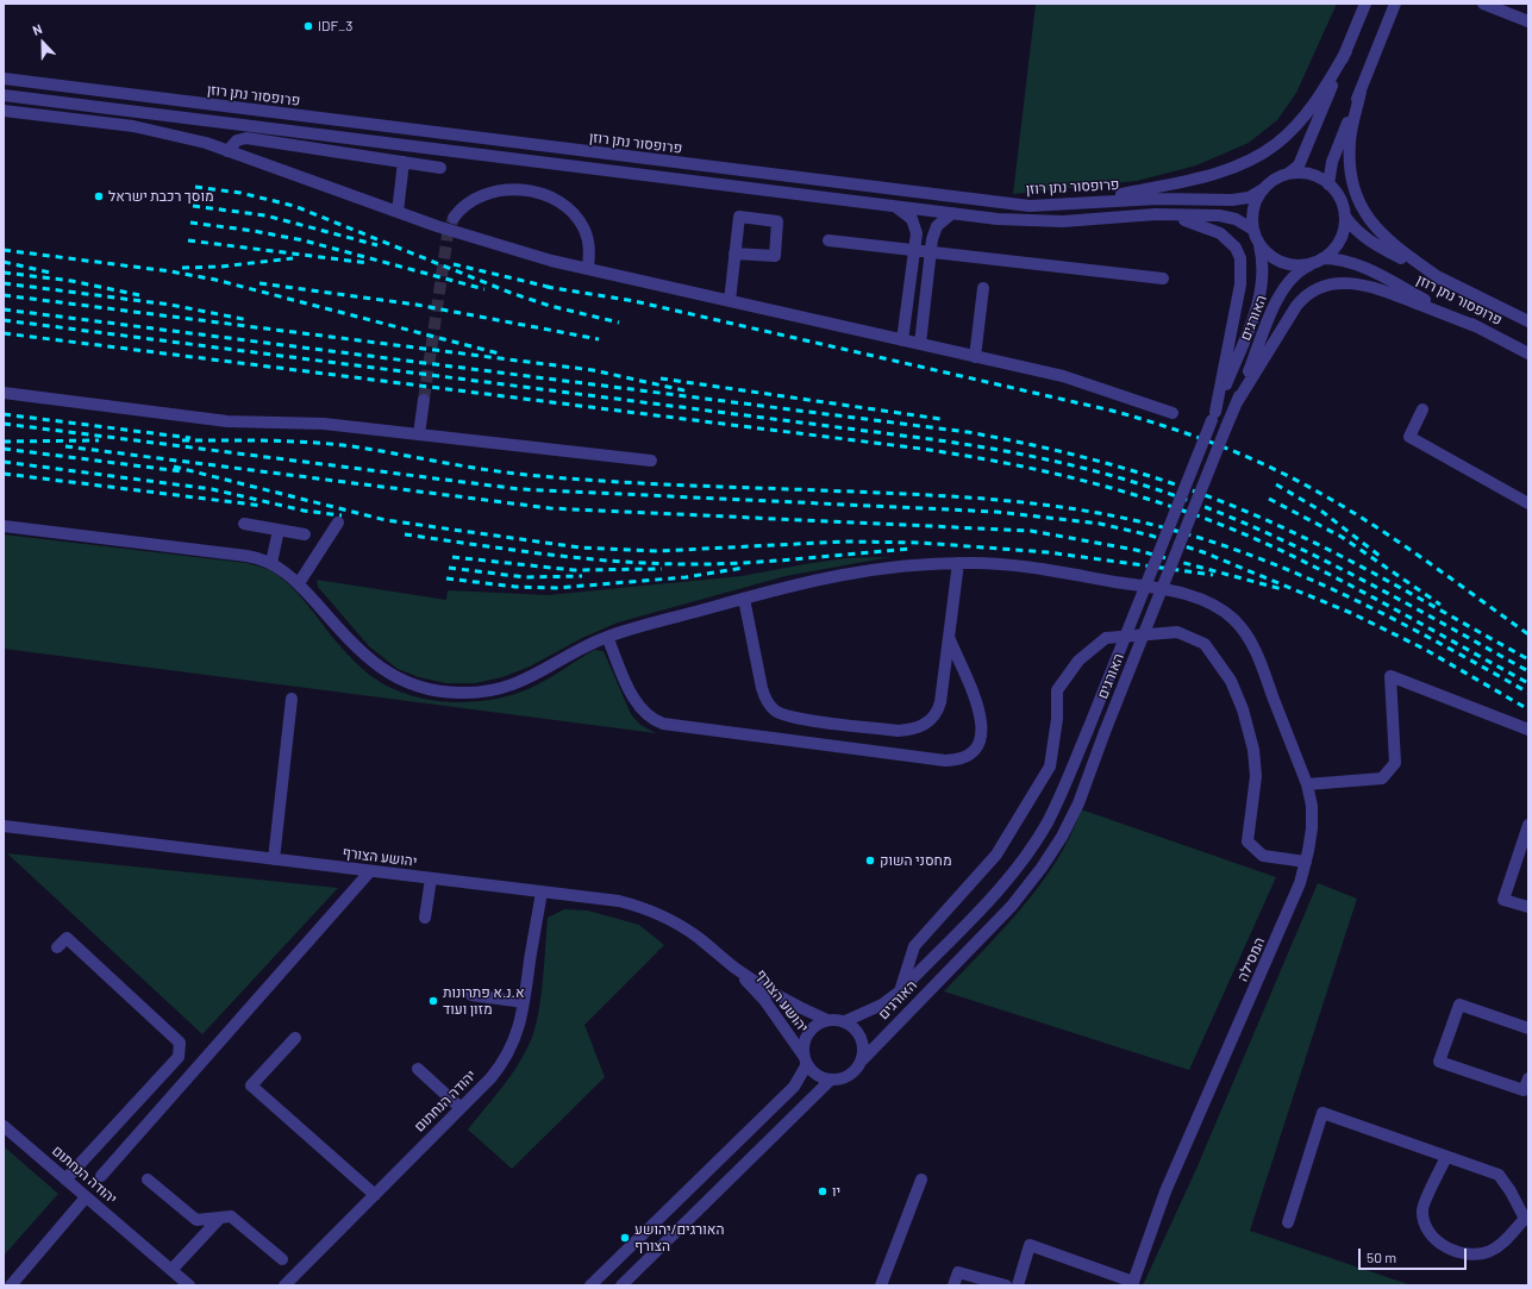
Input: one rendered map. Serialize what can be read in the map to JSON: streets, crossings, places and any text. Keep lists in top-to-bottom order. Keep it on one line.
{"streets":{"street":["פרופסור נתן רוזן","האורגים","יהושע הצורף","המסילה","יהודה הנחתום"]},"crossings":[["פרופסור נתן רוזן","האורגים"],["האורגים","יהושע הצורף"],["יהושע הצורף","יהודה הנחתום"]],"places":["IDF_3","מוסך רכבת ישראל","מחסני השוק","א.נ.א פתרונות מזון ועוד","יו","האורגים/יהושע הצורף"],"scale_bar":"50 m","north":"top"}
